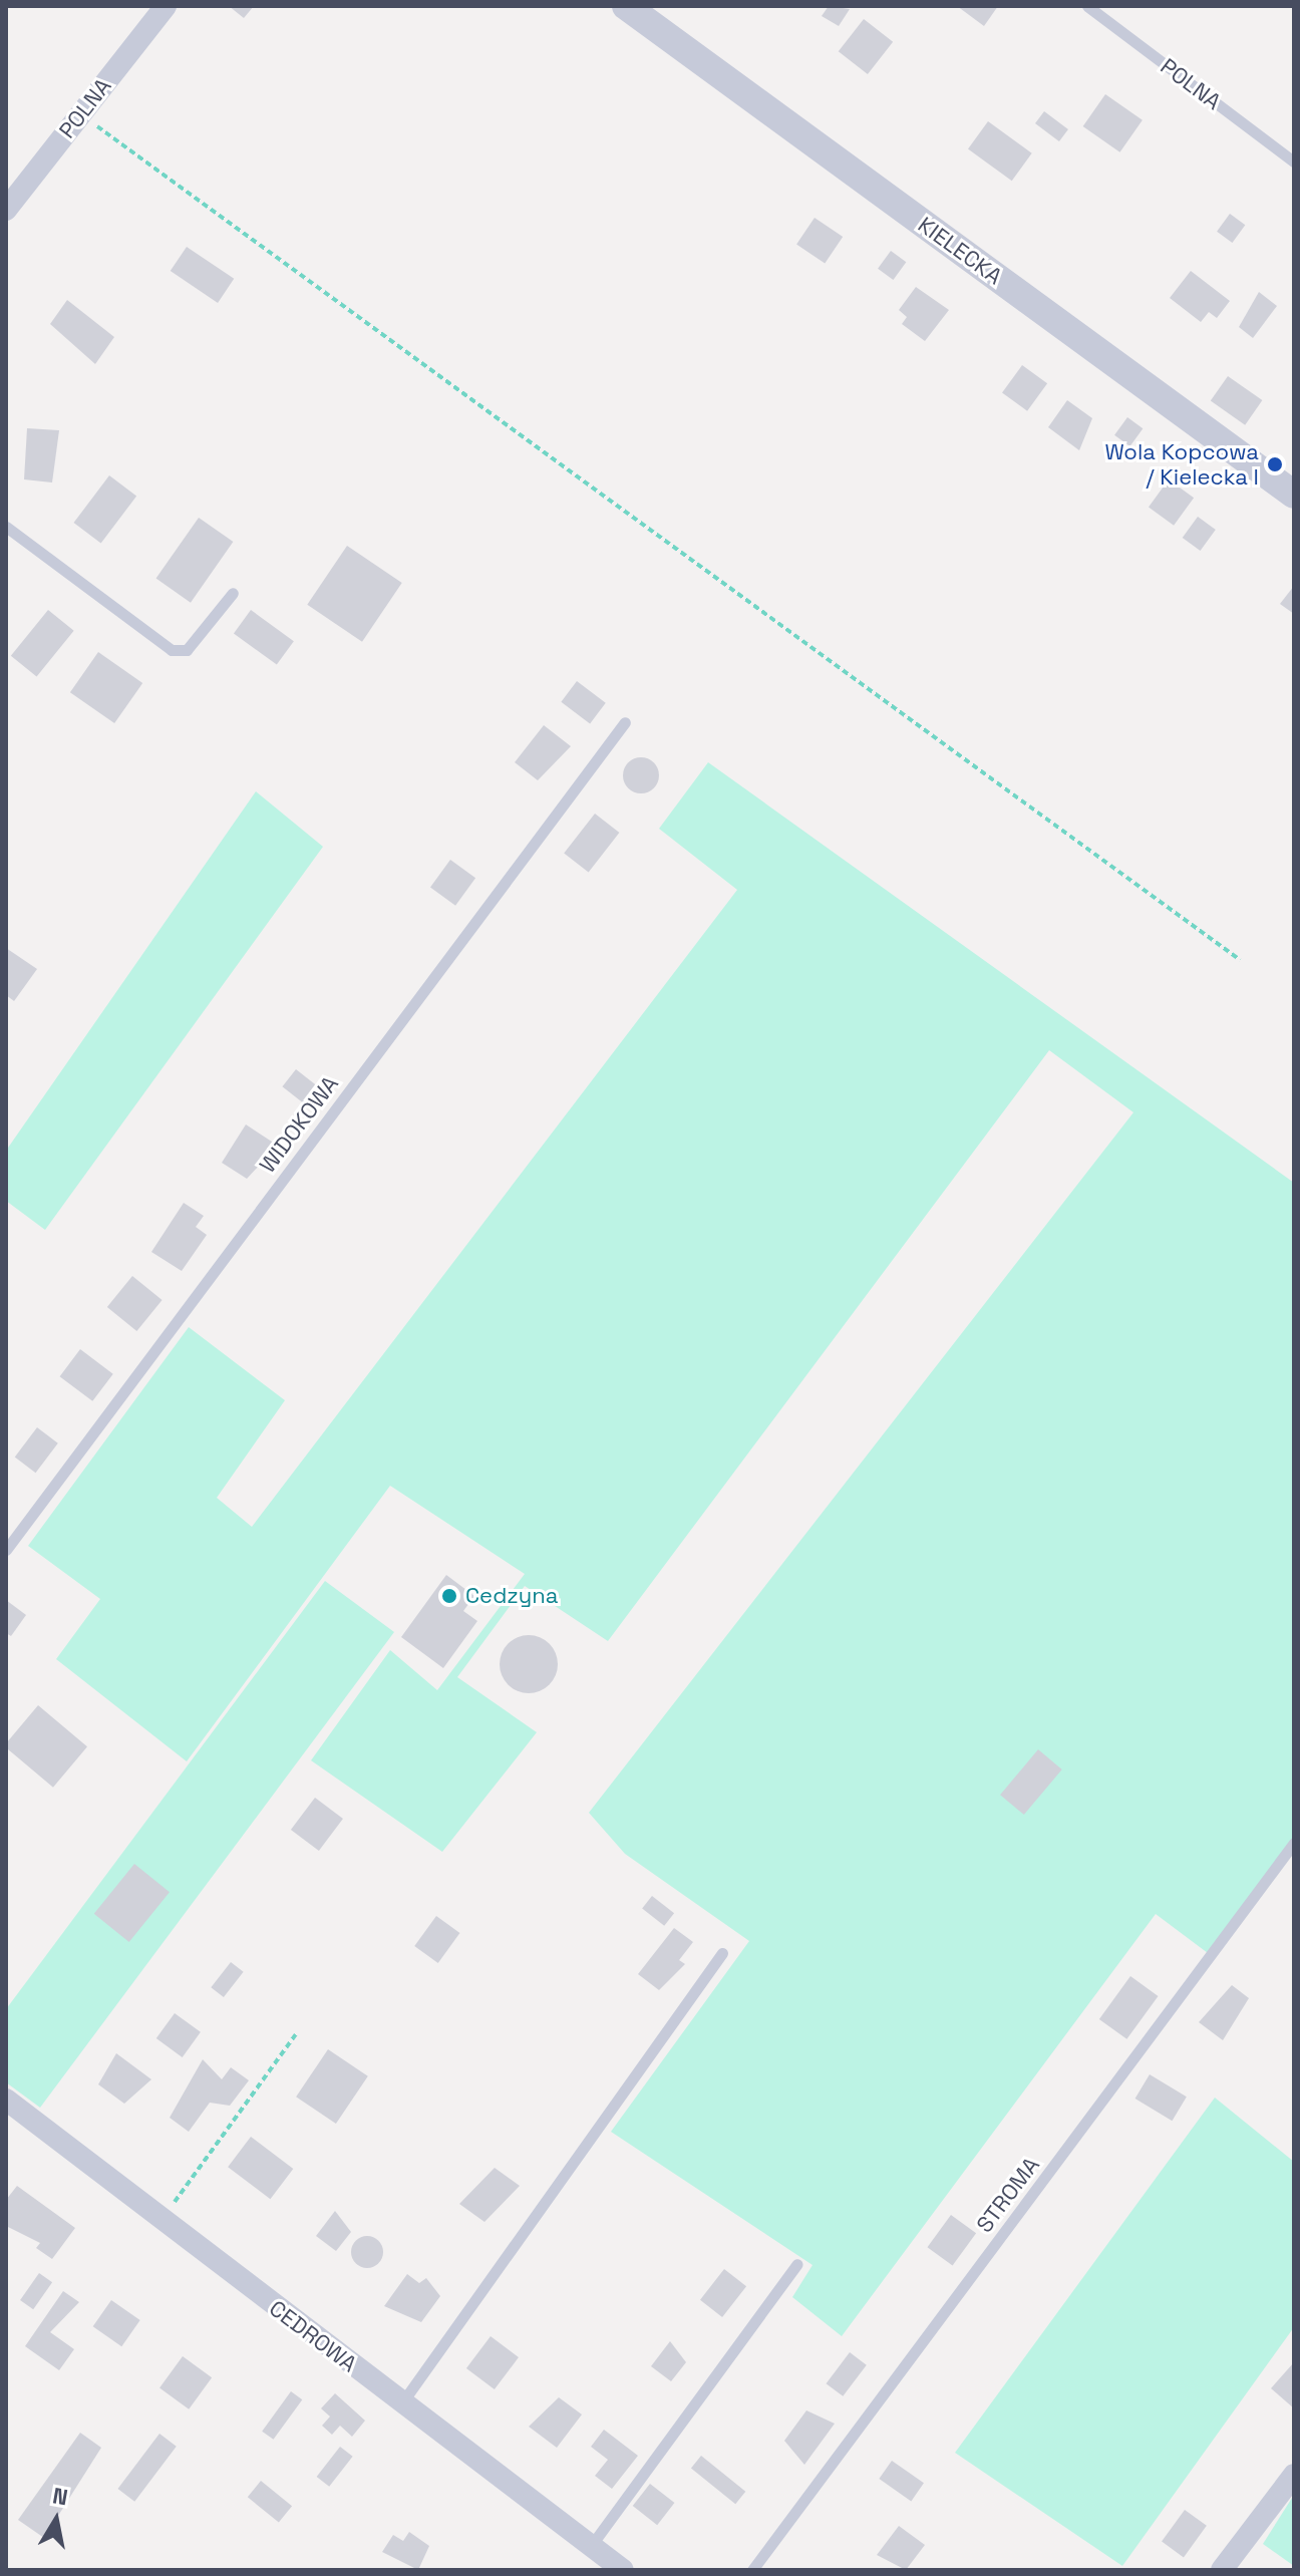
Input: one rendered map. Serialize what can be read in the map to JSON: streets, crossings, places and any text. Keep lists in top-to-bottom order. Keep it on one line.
{"streets":{"street":["POLNA","KIELECKA","CEDROWA"],"lane":["WIDOKOWA","STROMA"]},"places":["Wola Kopcowa / Kielecka I","Cedzyna"],"north":"top"}
